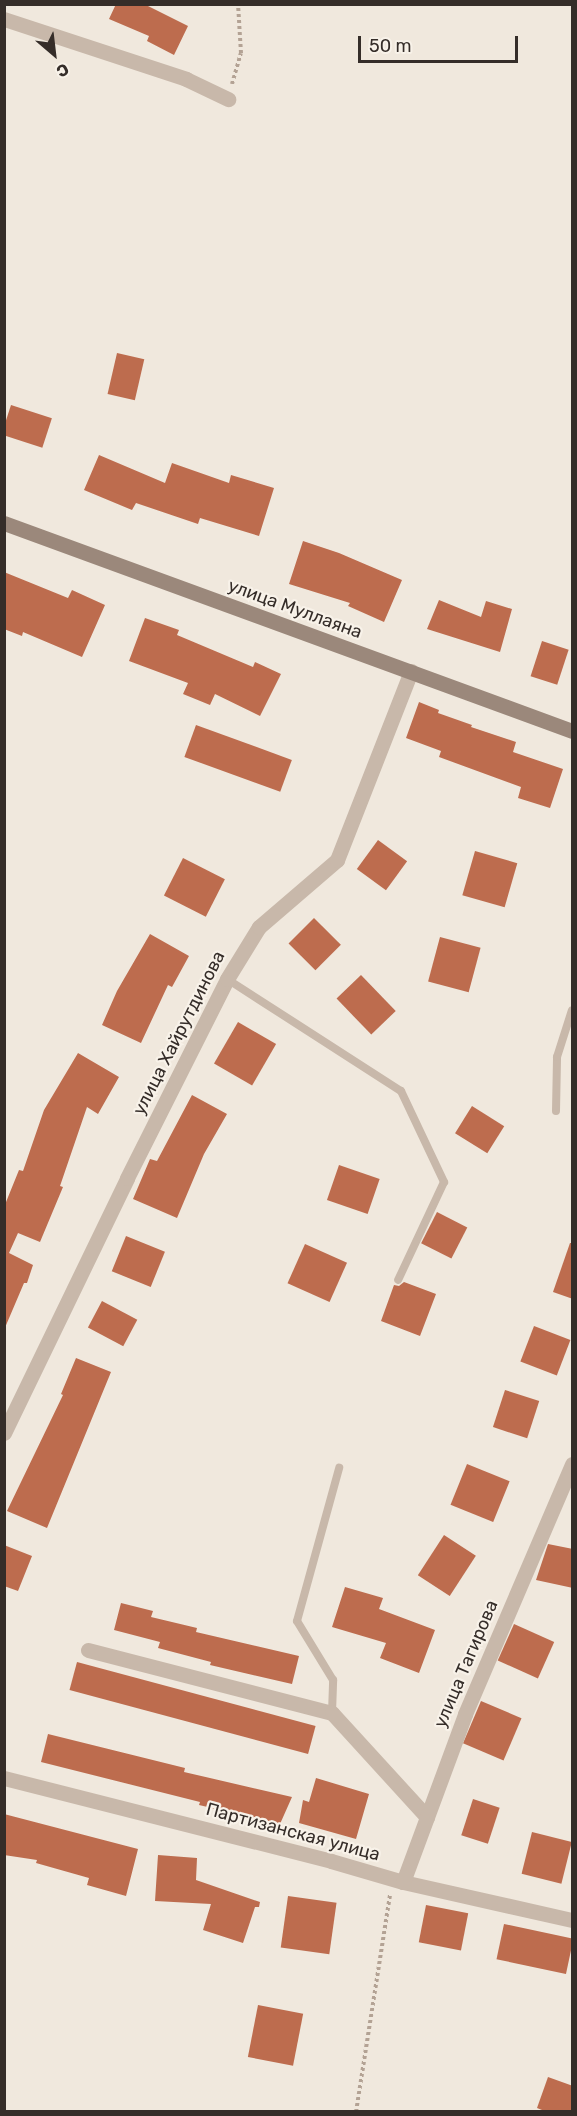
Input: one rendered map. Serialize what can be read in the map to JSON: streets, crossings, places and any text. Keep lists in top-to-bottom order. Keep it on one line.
{"streets":{"main road":["улица Муллаяна"],"street":["улица Хайрутдинова","улица Тагирова","Партизанская улица"]},"crossings":[["улица Муллаяна","улица Хайрутдинова"],["улица Тагирова","Партизанская улица"]],"scale_bar":"50 m","north":"bottom right"}
